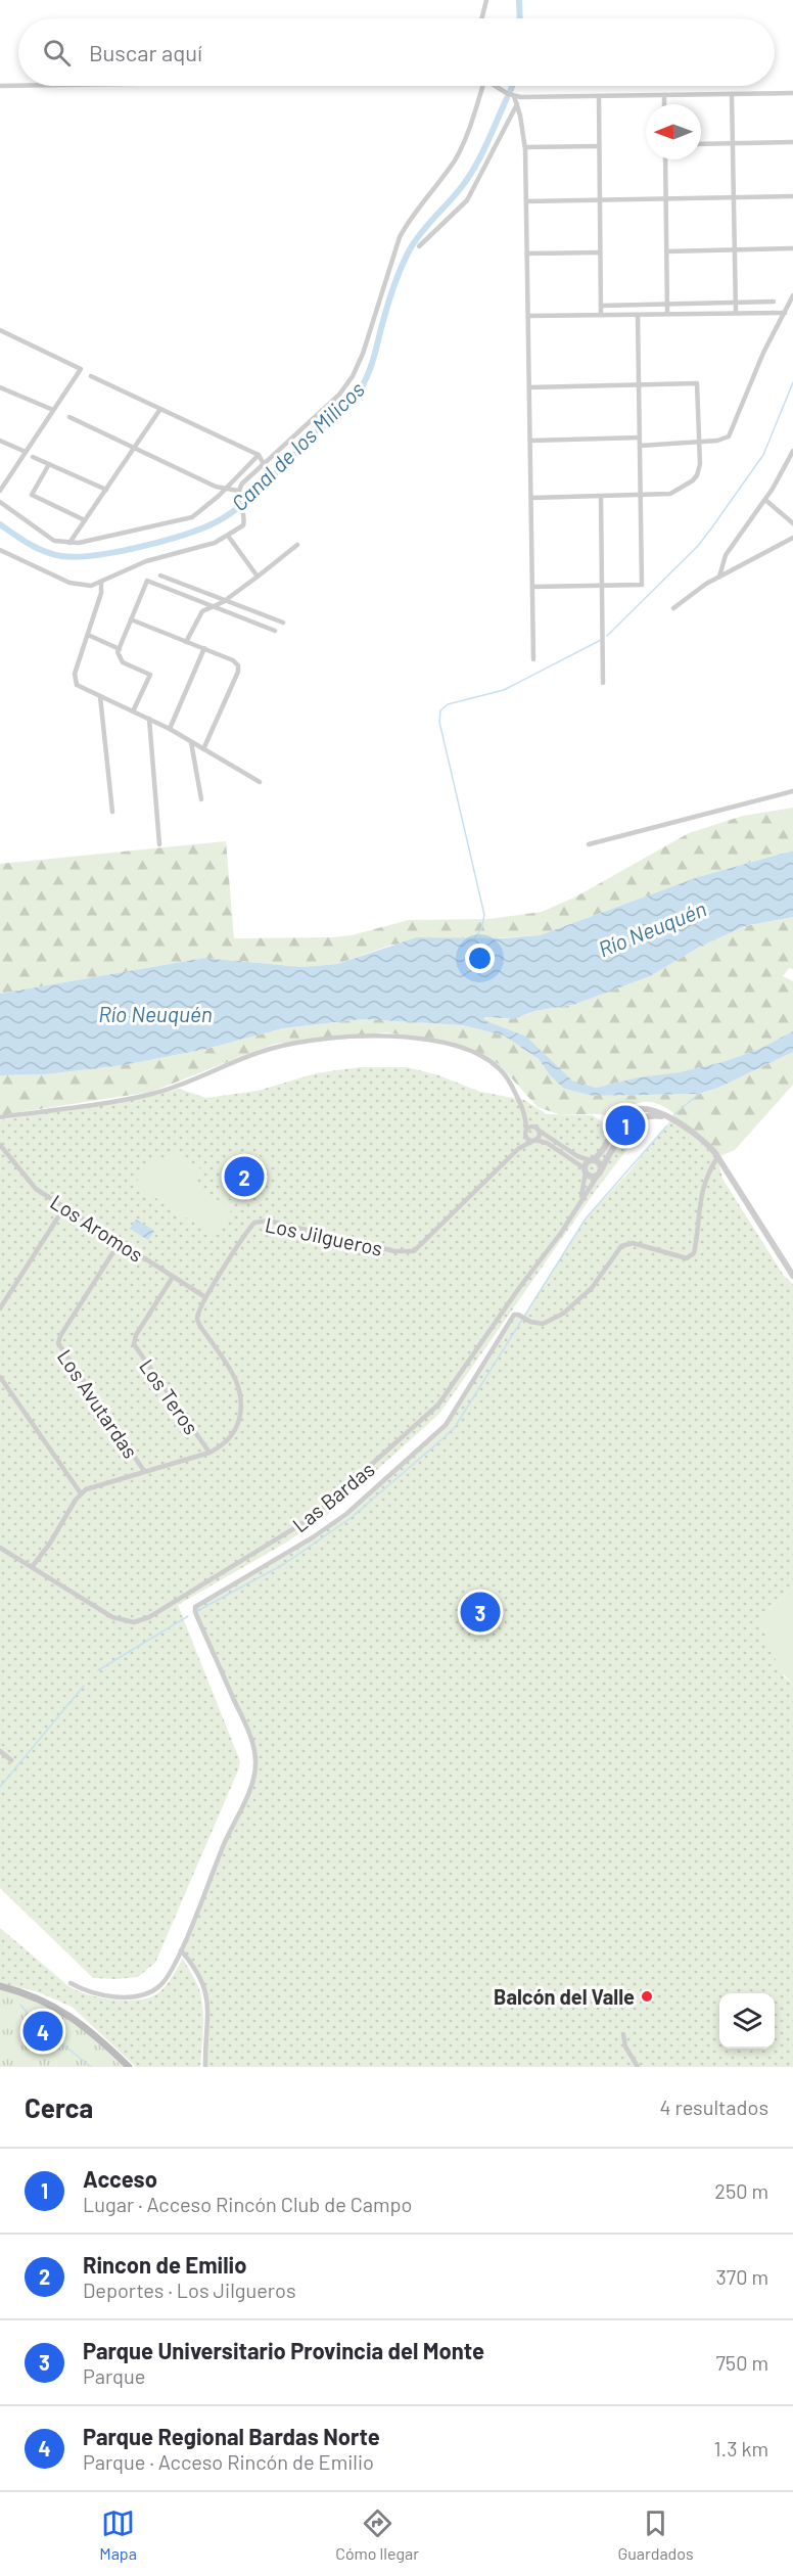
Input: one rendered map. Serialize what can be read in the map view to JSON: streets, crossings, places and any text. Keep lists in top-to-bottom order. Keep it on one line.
{"streets":{"street":["Los Aromos","Los Jilgueros","Los Teros","Los Avutardas","Las Bardas"]},"crossings":[["Los Aromos","Los Jilgueros"],["Los Aromos","Los Teros"],["Los Aromos","Los Avutardas"],["Los Jilgueros","Los Teros"],["Los Jilgueros","Los Avutardas"]],"water":["Canal de los Milicos","Río Neuquén"],"places":["Balcón del Valle"],"north":"left","page":{"search":"Buscar aquí","pins":["1","2","3","4"],"heading":["Cerca","4 resultados"],"list":[{"mark":"1","name":"Acceso","note":"Lugar · Acceso Rincón Club de Campo","value":"250 m"},{"mark":"2","name":"Rincon de Emilio","note":"Deportes · Los Jilgueros","value":"370 m"},{"mark":"3","name":"Parque Universitario Provincia del Monte","note":"Parque","value":"750 m"},{"mark":"4","name":"Parque Regional Bardas Norte","note":"Parque · Acceso Rincón de Emilio","value":"1.3 km"}],"nav":["Mapa","Cómo llegar","Guardados"]}}
